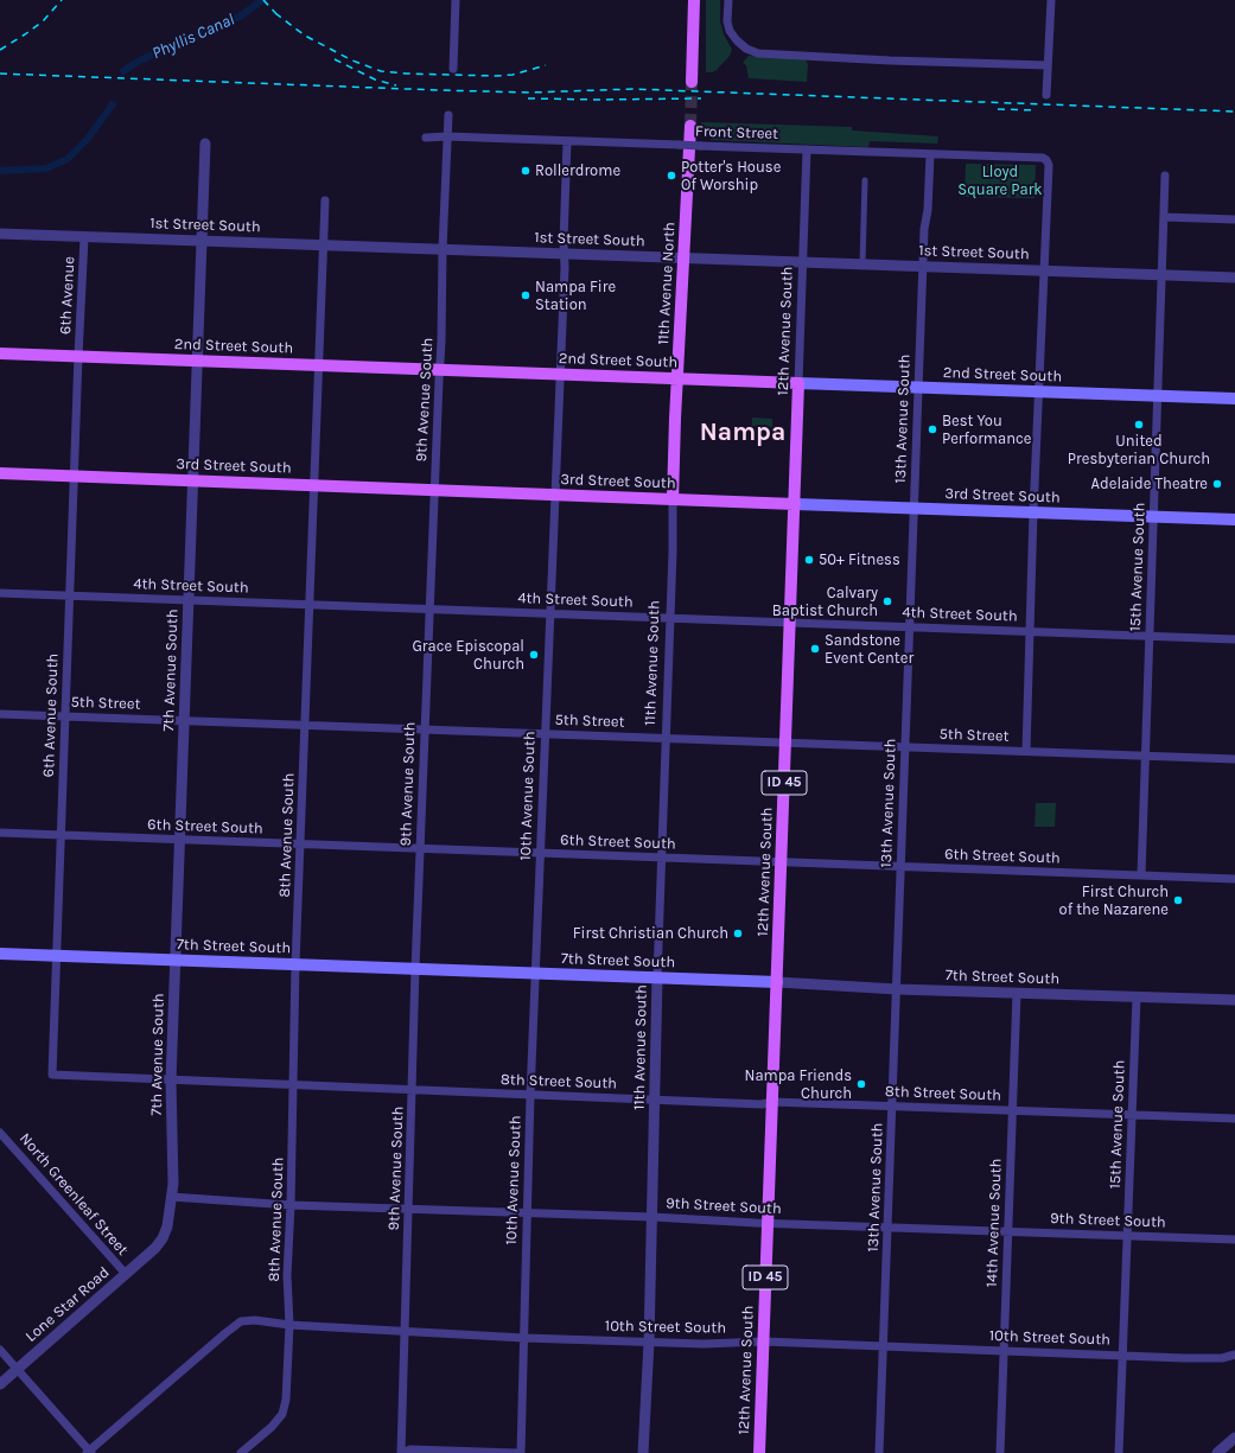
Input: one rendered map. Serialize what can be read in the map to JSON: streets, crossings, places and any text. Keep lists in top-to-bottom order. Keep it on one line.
{"streets":{"main road":["11th Avenue North","12th Avenue South","2nd Street South","3rd Street South","ID 45","7th Street South"],"street":["Front Street","1st Street South","6th Avenue","9th Avenue South","13th Avenue South","15th Avenue South","4th Street South","11th Avenue South","7th Avenue South","5th Street","6th Avenue South","10th Avenue South","6th Street South","8th Avenue South","8th Street South","North Greenleaf Street","9th Street South","14th Avenue South","Lone Star Road","10th Street South"]},"crossings":[["Front Street","1st Street South"],["Front Street","12th Avenue South"],["Front Street","9th Avenue South"],["Front Street","13th Avenue South"],["Front Street","10th Avenue South"],["1st Street South","11th Avenue North"],["1st Street South","6th Avenue"],["1st Street South","12th Avenue South"],["1st Street South","9th Avenue South"],["1st Street South","13th Avenue South"],["1st Street South","15th Avenue South"],["1st Street South","7th Avenue South"],["1st Street South","10th Avenue South"],["1st Street South","8th Avenue South"],["11th Avenue North","2nd Street South"],["11th Avenue North","3rd Street South"],["11th Avenue North","11th Avenue South"],["6th Avenue","2nd Street South"],["6th Avenue","6th Avenue South"],["12th Avenue South","2nd Street South"],["12th Avenue South","3rd Street South"],["12th Avenue South","4th Street South"],["12th Avenue South","5th Street"],["12th Avenue South","6th Street South"],["12th Avenue South","7th Street South"],["12th Avenue South","8th Street South"],["12th Avenue South","9th Street South"],["12th Avenue South","10th Street South"],["2nd Street South","9th Avenue South"],["2nd Street South","13th Avenue South"],["2nd Street South","15th Avenue South"],["2nd Street South","7th Avenue South"],["2nd Street South","6th Avenue South"],["2nd Street South","10th Avenue South"],["2nd Street South","8th Avenue South"],["9th Avenue South","3rd Street South"],["9th Avenue South","4th Street South"],["9th Avenue South","5th Street"],["9th Avenue South","6th Street South"],["9th Avenue South","7th Street South"],["9th Avenue South","8th Street South"],["9th Avenue South","9th Street South"],["9th Avenue South","10th Street South"],["13th Avenue South","3rd Street South"],["13th Avenue South","4th Street South"],["13th Avenue South","5th Street"],["13th Avenue South","6th Street South"],["13th Avenue South","7th Street South"],["13th Avenue South","8th Street South"],["13th Avenue South","9th Street South"],["13th Avenue South","10th Street South"],["3rd Street South","15th Avenue South"],["3rd Street South","11th Avenue South"],["3rd Street South","7th Avenue South"],["3rd Street South","6th Avenue South"],["3rd Street South","10th Avenue South"],["3rd Street South","8th Avenue South"],["15th Avenue South","4th Street South"],["15th Avenue South","5th Street"],["15th Avenue South","6th Street South"],["15th Avenue South","7th Street South"],["15th Avenue South","8th Street South"],["15th Avenue South","9th Street South"],["15th Avenue South","10th Street South"],["4th Street South","11th Avenue South"],["4th Street South","7th Avenue South"],["4th Street South","6th Avenue South"],["4th Street South","10th Avenue South"],["4th Street South","8th Avenue South"],["11th Avenue South","5th Street"],["11th Avenue South","6th Street South"],["11th Avenue South","7th Street South"],["11th Avenue South","8th Street South"],["11th Avenue South","9th Street South"],["11th Avenue South","10th Street South"],["7th Avenue South","5th Street"],["7th Avenue South","6th Street South"],["7th Avenue South","7th Street South"],["7th Avenue South","8th Street South"],["7th Avenue South","9th Street South"],["7th Avenue South","Lone Star Road"],["5th Street","6th Avenue South"],["5th Street","10th Avenue South"],["5th Street","8th Avenue South"],["6th Avenue South","6th Street South"],["6th Avenue South","7th Street South"],["6th Avenue South","8th Street South"],["10th Avenue South","6th Street South"],["10th Avenue South","7th Street South"],["10th Avenue South","8th Street South"],["10th Avenue South","9th Street South"],["10th Avenue South","10th Street South"],["6th Street South","8th Avenue South"],["8th Avenue South","7th Street South"],["8th Avenue South","8th Street South"],["8th Avenue South","9th Street South"],["8th Avenue South","10th Street South"],["7th Street South","14th Avenue South"],["8th Street South","14th Avenue South"],["North Greenleaf Street","Lone Star Road"],["9th Street South","14th Avenue South"],["14th Avenue South","10th Street South"]],"districts":["Nampa"],"water":["Phyllis Canal"],"parks":["Lloyd Square Park"],"places":["Rollerdrome","Potter's House Of Worship","Nampa Fire Station","United Presbyterian Church","Best You Performance","Adelaide Theatre","50+ Fitness","Calvary Baptist Church","Sandstone Event Center","Grace Episcopal Church","First Church of the Nazarene","First Christian Church","Nampa Friends Church"]}
